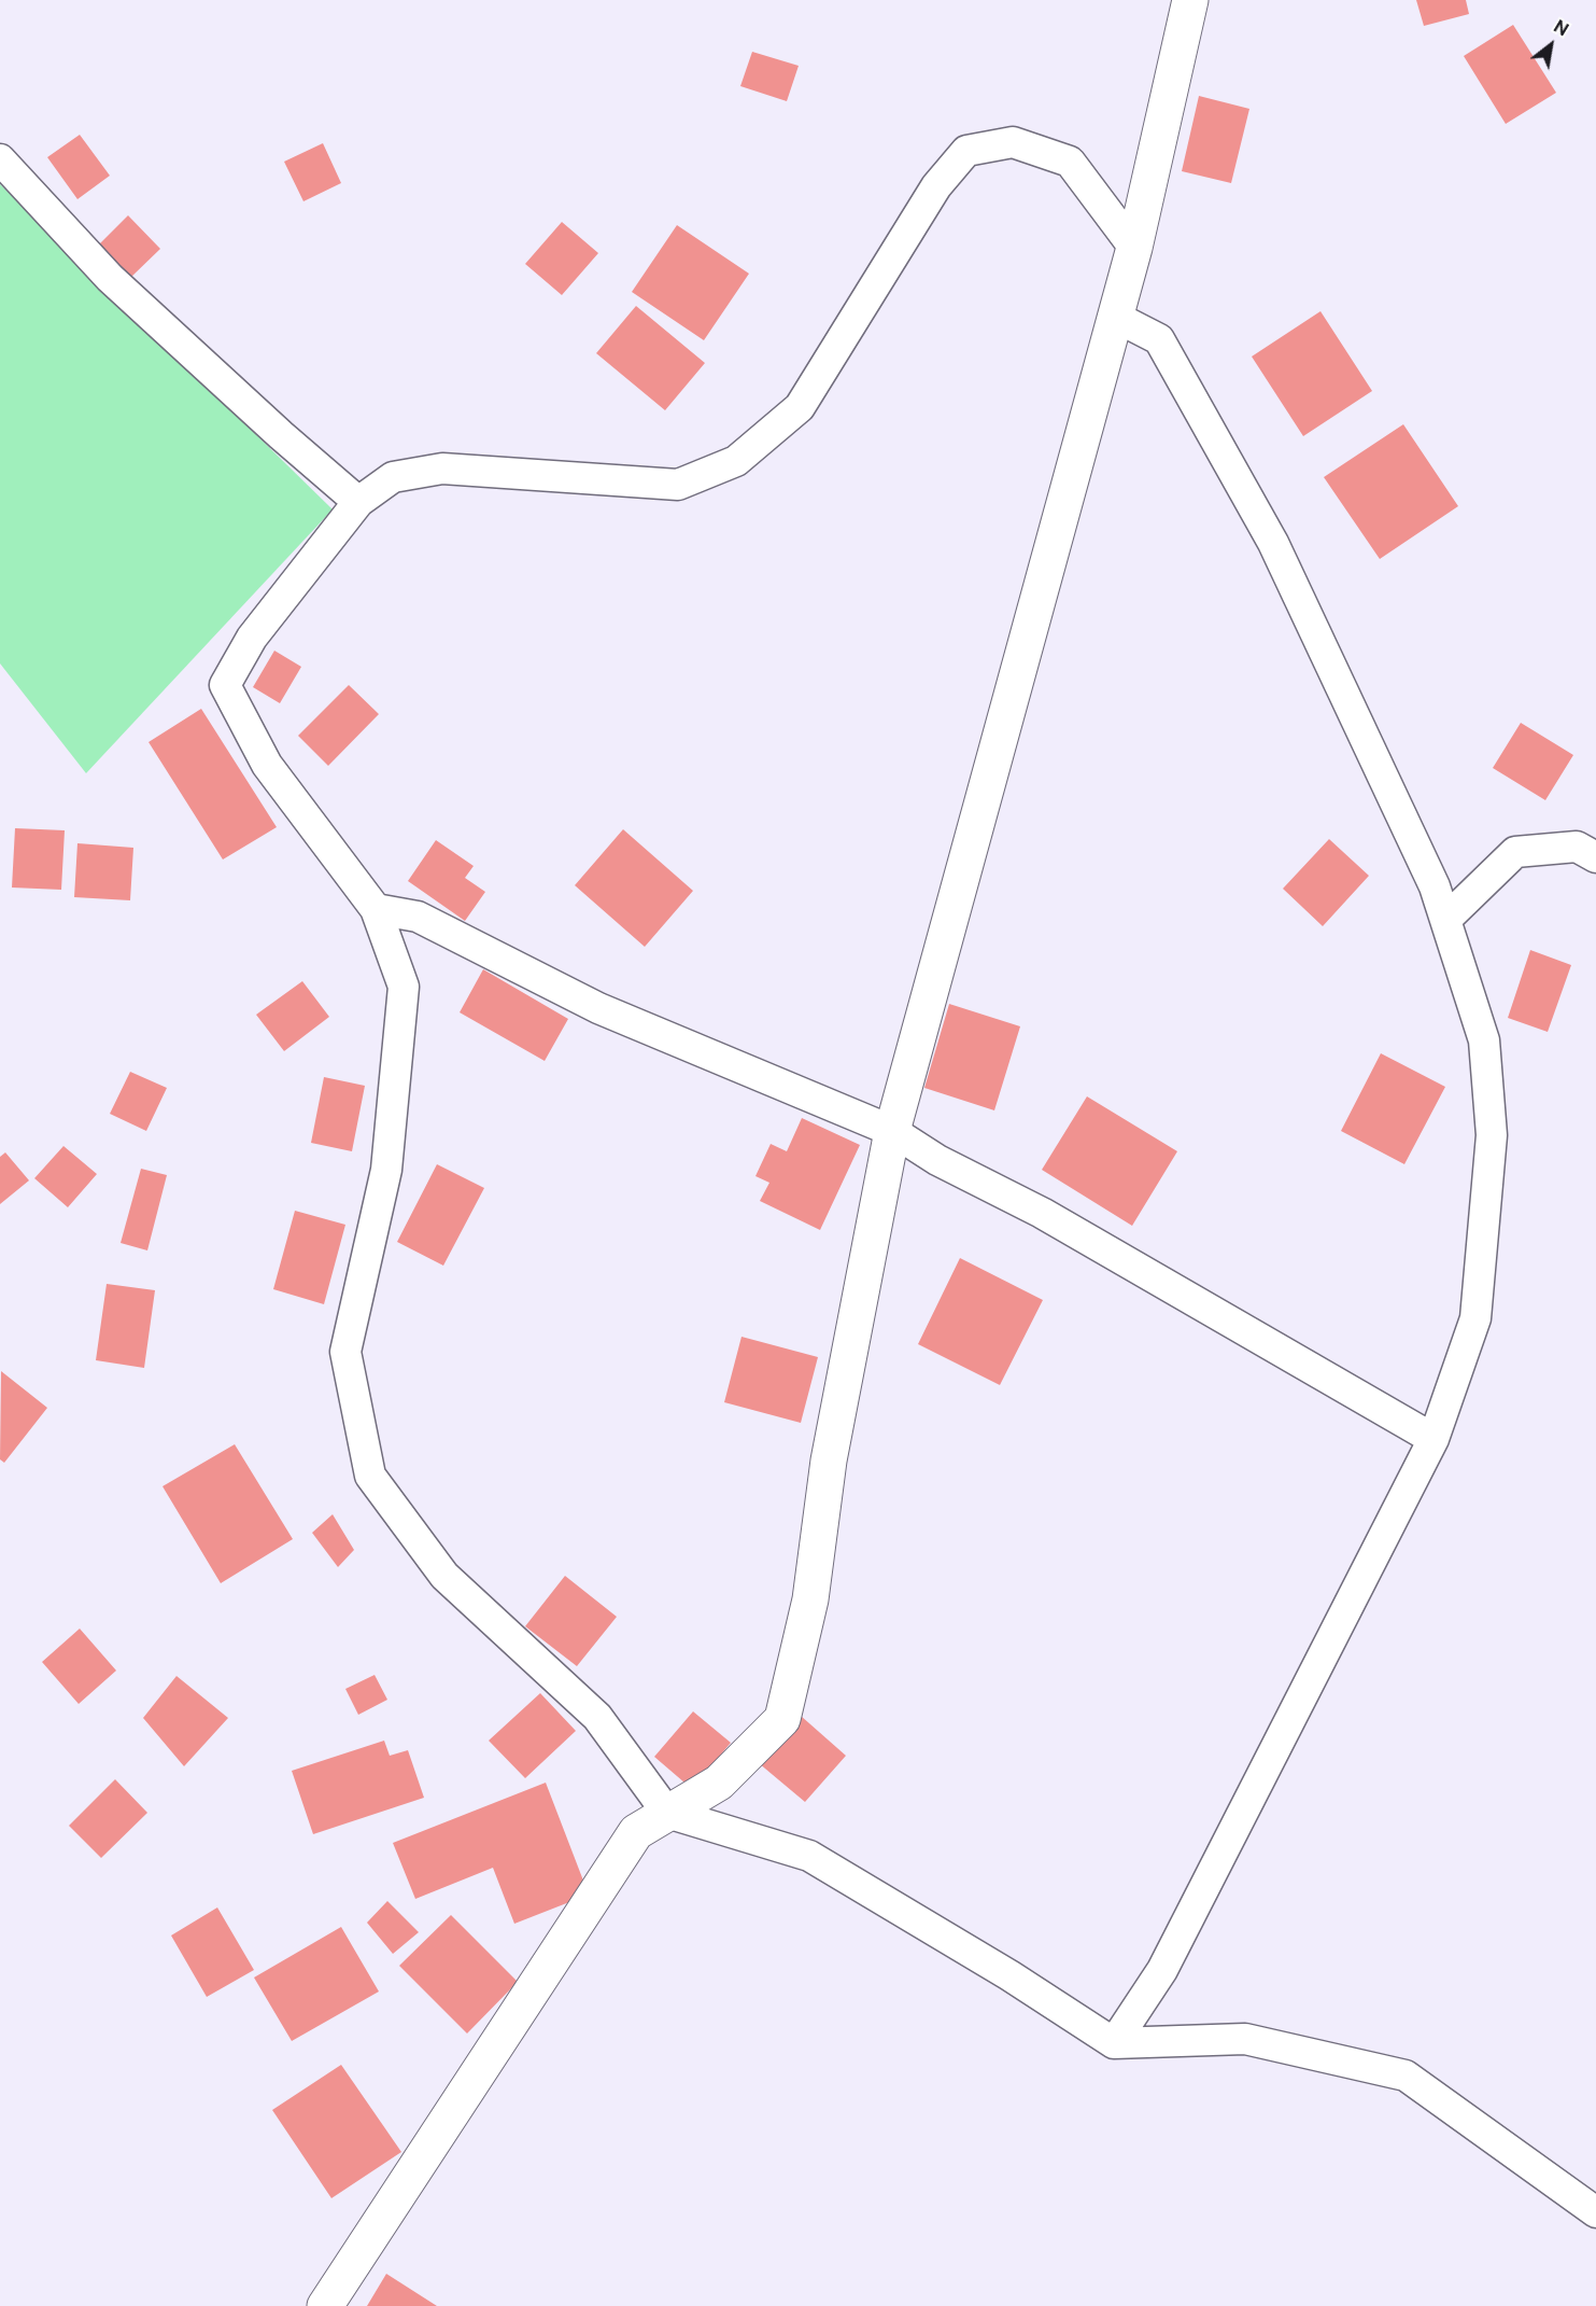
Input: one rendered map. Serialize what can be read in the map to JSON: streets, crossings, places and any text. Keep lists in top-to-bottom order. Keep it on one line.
{"north":"top right"}
